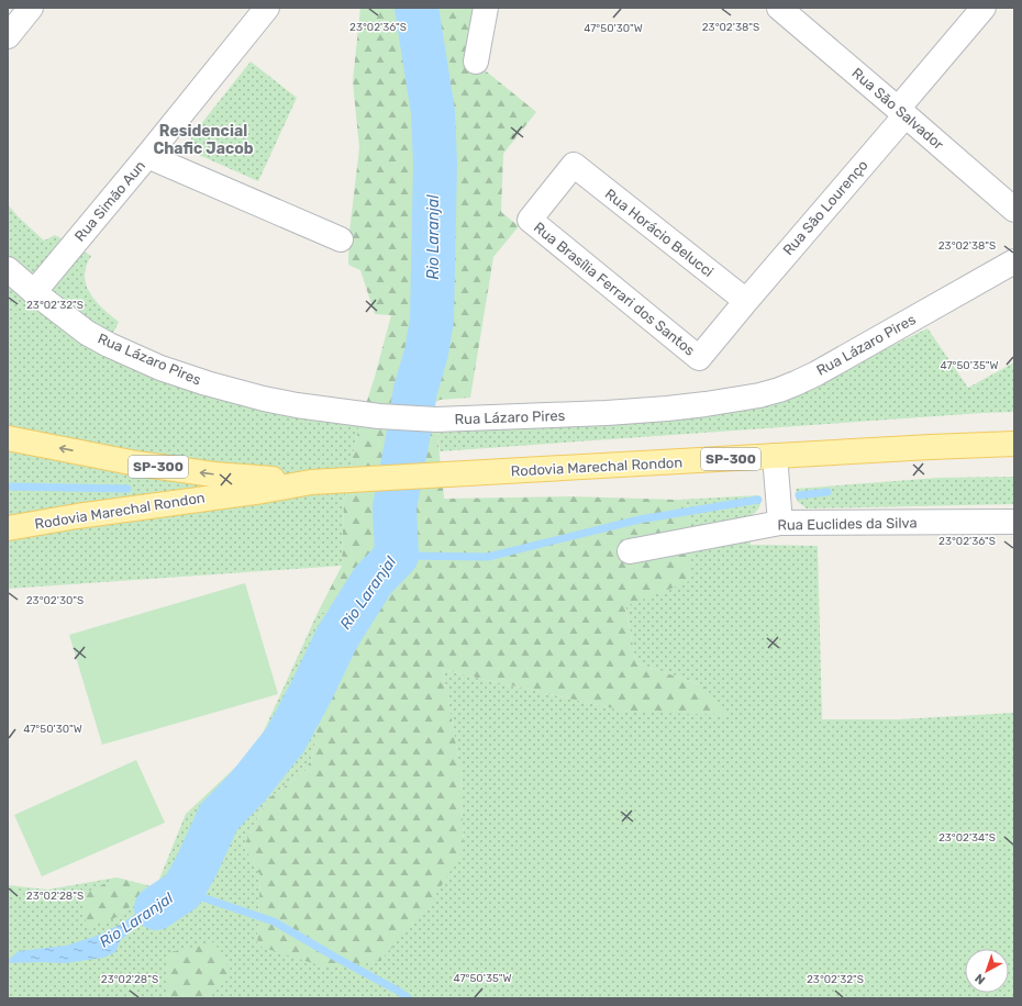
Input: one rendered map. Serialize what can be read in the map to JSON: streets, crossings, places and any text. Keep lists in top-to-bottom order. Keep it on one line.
{"streets":{"main road":["SP-300","Rodovia Marechal Rondon"],"street":["Rua São Salvador","Rua Simão Aun","Rua São Lourenço","Rua Horácio Belucci","Rua Brasília Ferrari dos Santos","Rua Lázaro Pires","Rua Euclides da Silva"]},"crossings":[["Rua São Salvador","Rua São Lourenço"],["Rua Simão Aun","Rua Lázaro Pires"],["Rua São Lourenço","Rua Horácio Belucci"],["Rua São Lourenço","Rua Brasília Ferrari dos Santos"],["Rua Horácio Belucci","Rua Brasília Ferrari dos Santos"]],"districts":["Residencial Chafic Jacob"],"water":["Rio Laranjal"],"north":"bottom left","coordinates":["23°02'38\"S","23°02'36\"S","47°50'30\"W","23°02'32\"S","47°50'35\"W","23°02'30\"S","23°02'34\"S","23°02'28\"S"]}
